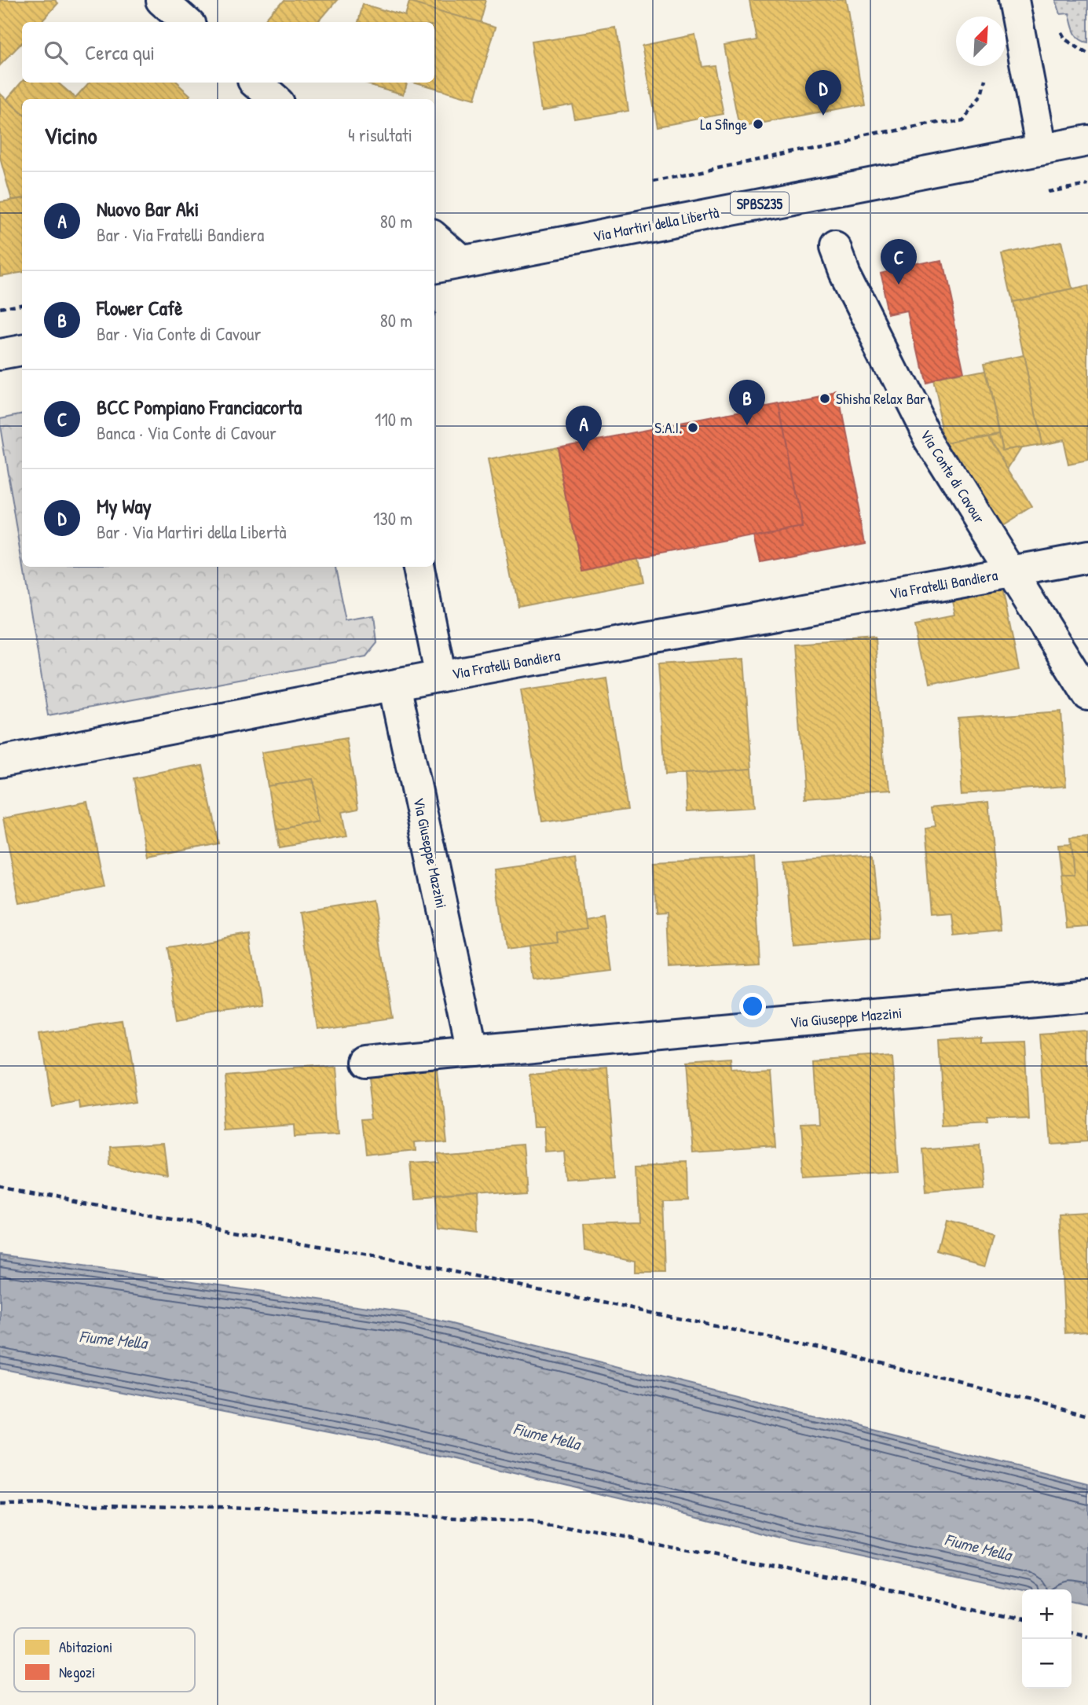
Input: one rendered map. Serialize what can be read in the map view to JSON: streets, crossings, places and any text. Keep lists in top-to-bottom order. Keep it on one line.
{"streets":{"street":["SPBS235","Via Martiri della Libertà","Via Conte di Cavour","Via Fratelli Bandiera","Via Giuseppe Mazzini"]},"crossings":[["Via Conte di Cavour","Via Fratelli Bandiera"],["Via Fratelli Bandiera","Via Giuseppe Mazzini"]],"water":["Fiume Mella"],"places":["La Sfinge","Shisha Relax Bar","S.A.I."],"legend":["Abitazioni","Negozi"],"north":"top right","page":{"search":"Cerca qui","pins":["D","C","B","A"],"heading":["Vicino","4 risultati"],"list":[{"mark":"A","name":"Nuovo Bar Aki","note":"Bar · Via Fratelli Bandiera","value":"80 m"},{"mark":"B","name":"Flower Cafè","note":"Bar · Via Conte di Cavour","value":"80 m"},{"mark":"C","name":"BCC Pompiano Franciacorta","note":"Banca · Via Conte di Cavour","value":"110 m"},{"mark":"D","name":"My Way","note":"Bar · Via Martiri della Libertà","value":"130 m"}],"map_buttons":["+","−"]}}
